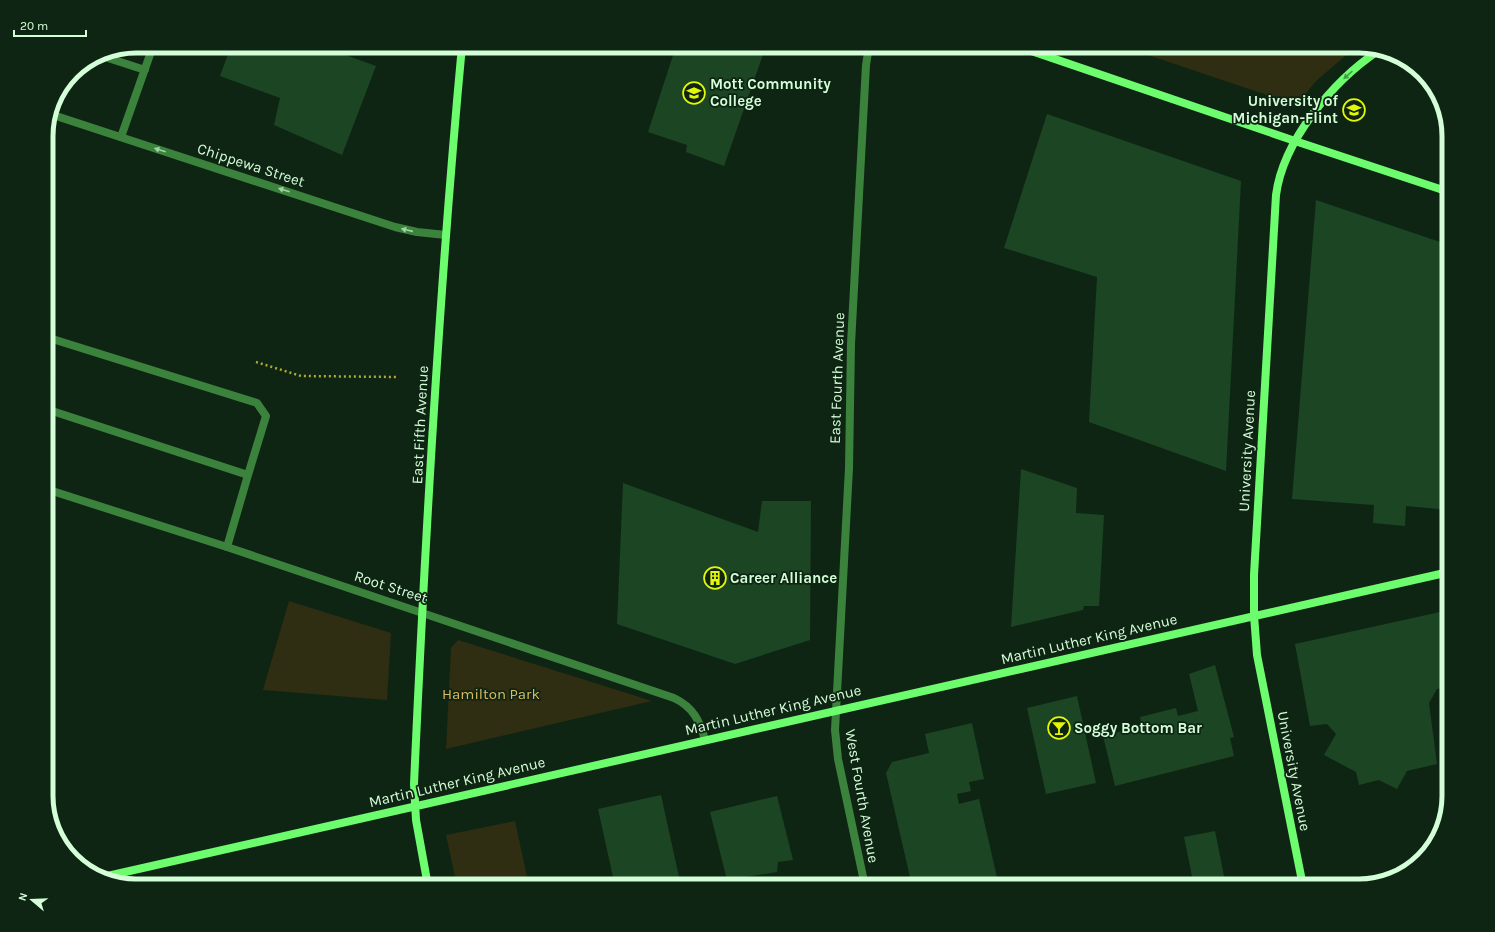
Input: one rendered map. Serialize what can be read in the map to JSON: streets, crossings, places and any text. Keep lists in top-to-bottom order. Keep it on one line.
{"streets":{"main road":["East Fifth Avenue","University Avenue","Martin Luther King Avenue"],"street":["Chippewa Street","East Fourth Avenue","Root Street","West Fourth Avenue"]},"crossings":[["Chippewa Street","East Fifth Avenue"],["East Fourth Avenue","Martin Luther King Avenue"],["East Fourth Avenue","West Fourth Avenue"],["East Fifth Avenue","Root Street"],["East Fifth Avenue","Martin Luther King Avenue"],["University Avenue","Martin Luther King Avenue"],["Root Street","Martin Luther King Avenue"],["Martin Luther King Avenue","West Fourth Avenue"]],"one_way":["Chippewa Street"],"parks":["Hamilton Park"],"places":{"school or university":["Mott Community College","University of Michigan-Flint"],"building":["Career Alliance"],"bar":["Soggy Bottom Bar"]},"scale_bar":"20 m","north":"left"}
